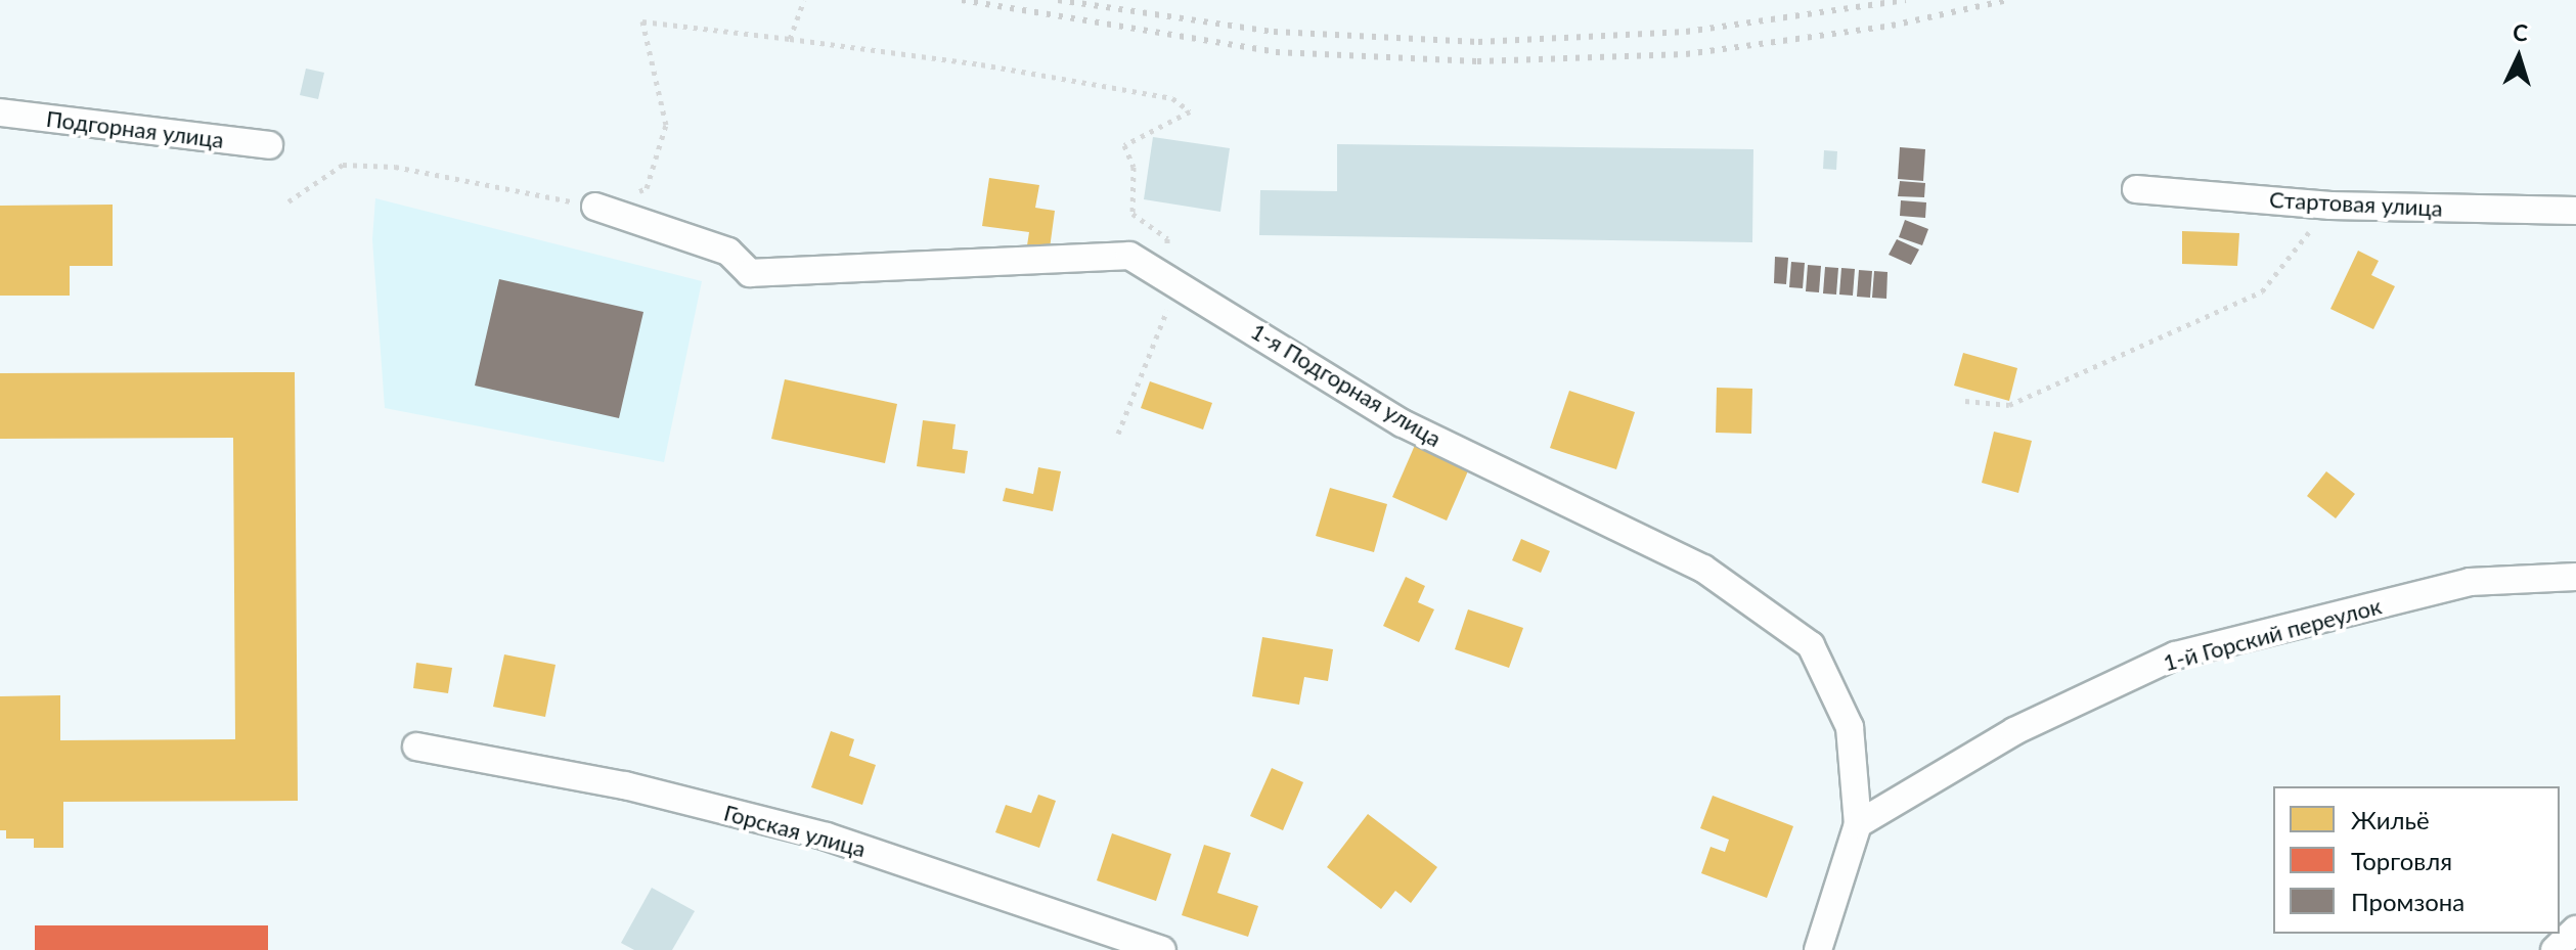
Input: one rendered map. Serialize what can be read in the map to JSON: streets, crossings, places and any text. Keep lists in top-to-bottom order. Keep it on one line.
{"streets":{"street":["Подгорная улица","Стартовая улица","1-я Подгорная улица","1-й Горский переулок","Горская улица"]},"crossings":[["1-я Подгорная улица","1-й Горский переулок"]],"legend":["Жильё","Торговля","Промзона"],"north":"top"}
